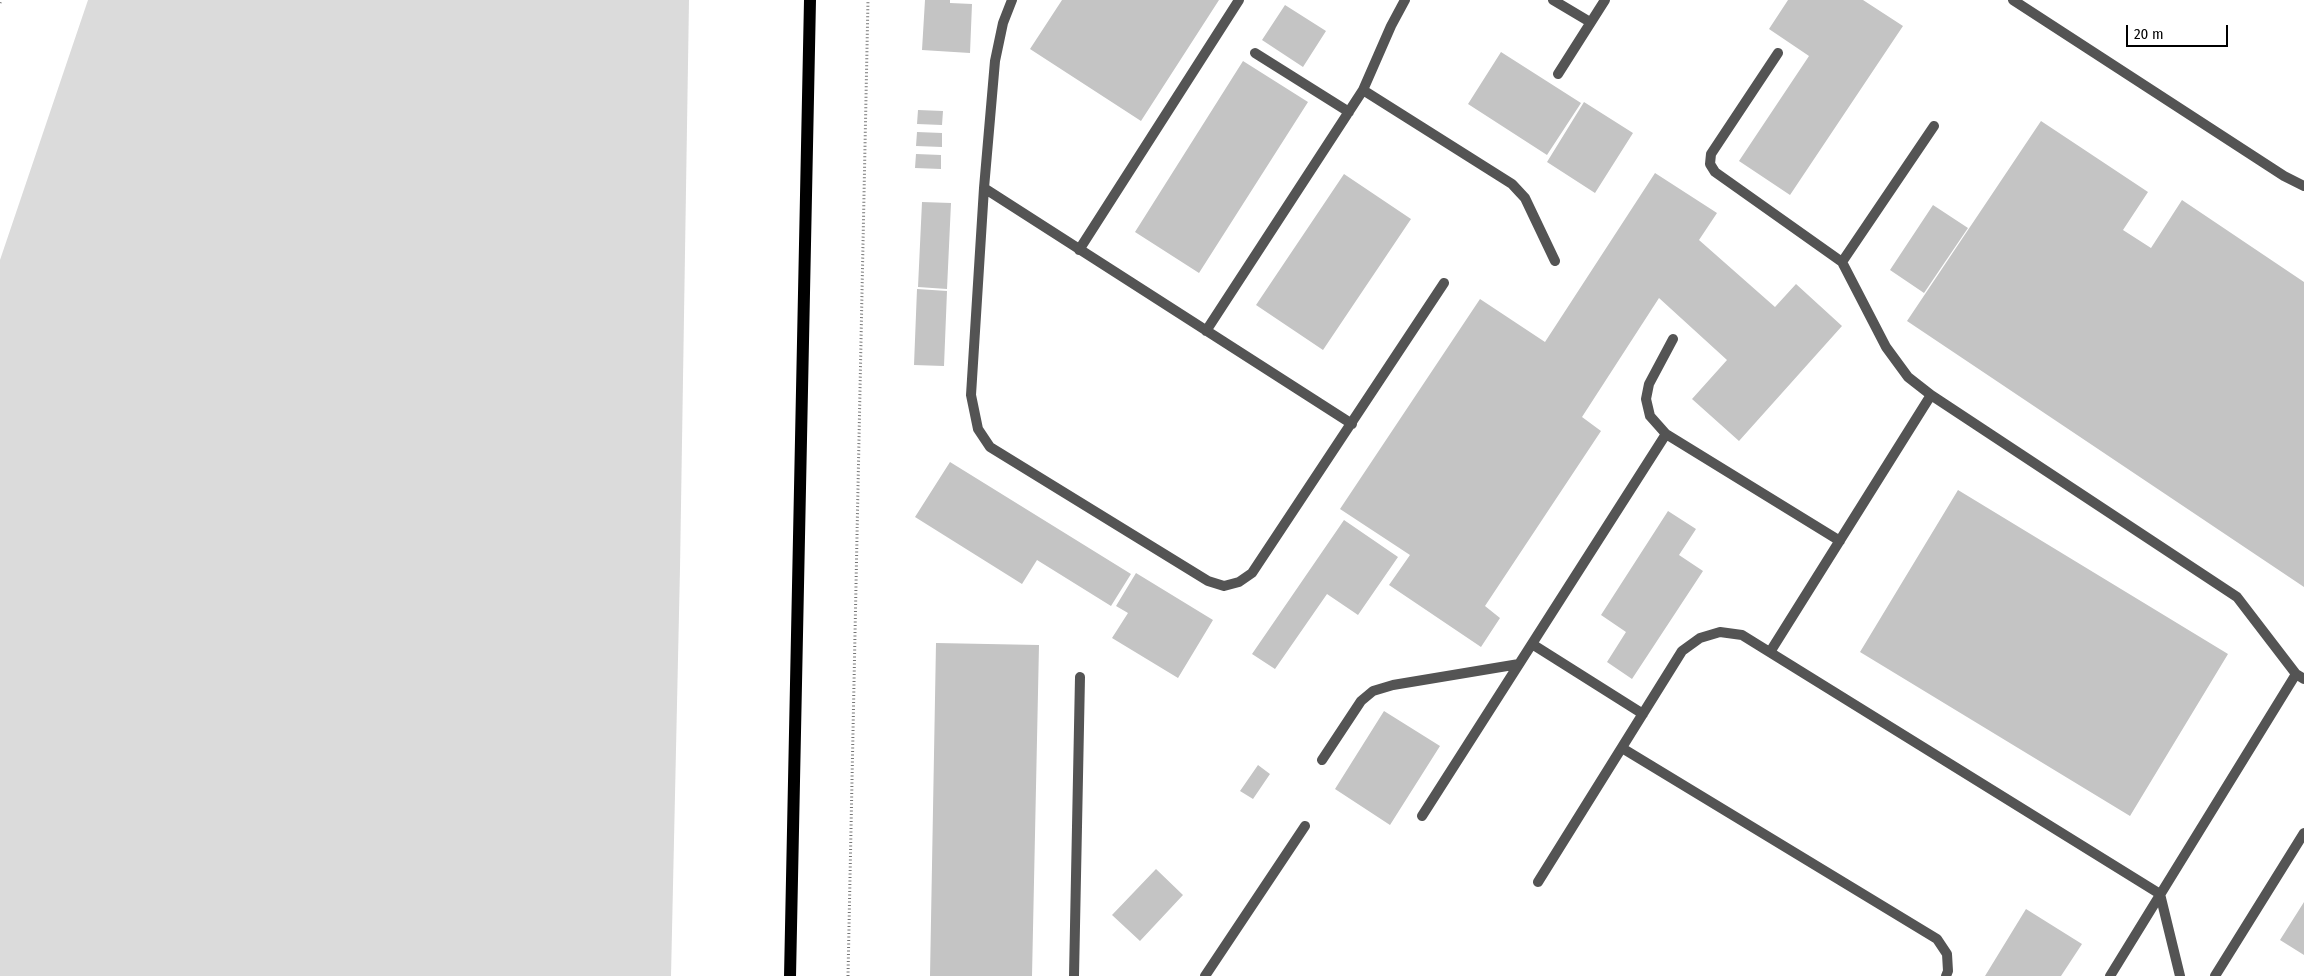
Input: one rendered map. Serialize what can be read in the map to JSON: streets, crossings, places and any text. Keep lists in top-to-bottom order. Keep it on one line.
{"scale_bar":"20 m"}
